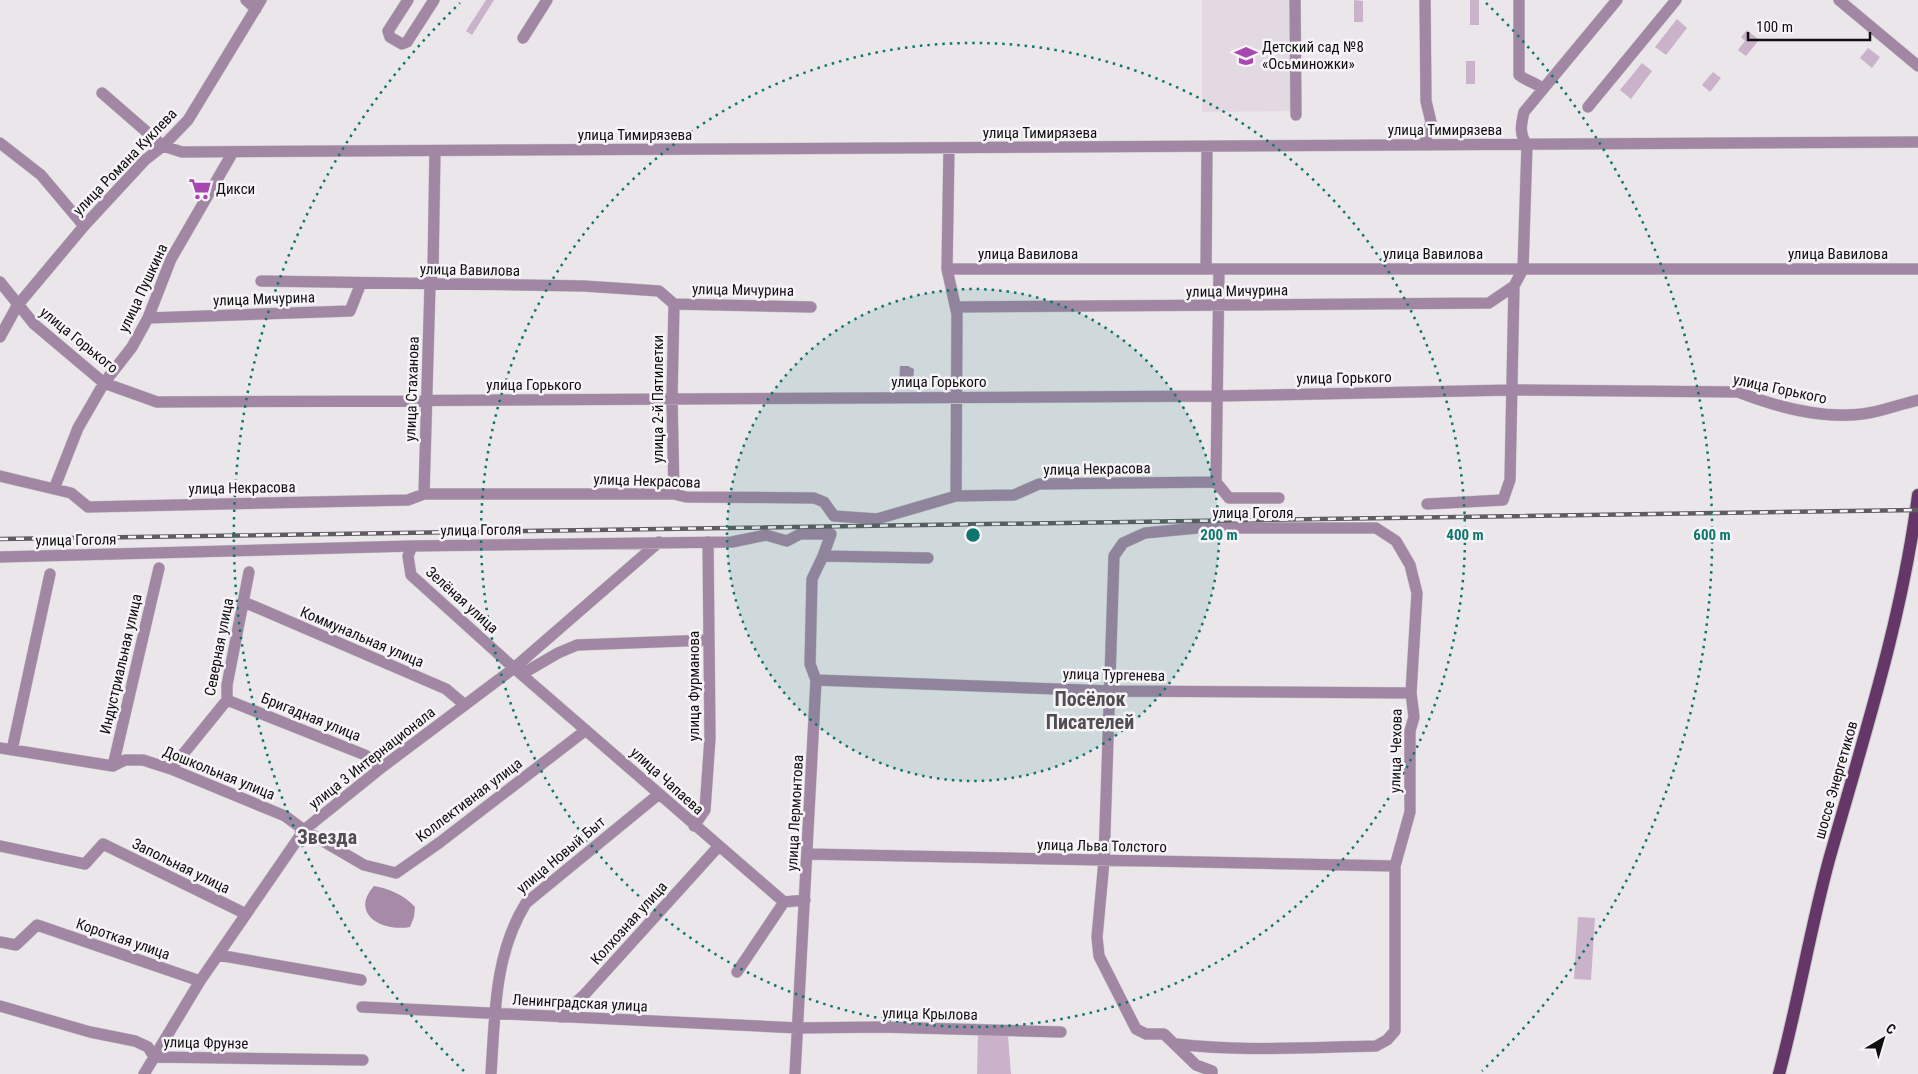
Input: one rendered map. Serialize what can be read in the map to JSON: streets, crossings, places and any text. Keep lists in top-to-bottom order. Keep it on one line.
{"streets":{"main road":["шоссе Энергетиков"],"street":["улица Тимирязева","улица Романа Куклева","улица Вавилова","улица Пушкина","улица Мичурина","улица Горького","улица Стаханова","улица 2-й Пятилетки","улица Некрасова","улица Гоголя","Зелёная улица","Коммунальная улица","Северная улица","Индустриальная улица","улица Тургенева","улица Фурманова","Бригадная улица","улица Чехова","улица 3 Интернационала","Дошкольная улица","улица Чапаева","Коллективная улица","улица Лермонтова","улица Льва Толстого","улица Новый Быт","Запольная улица","Колхозная улица","Короткая улица","Ленинградская улица","улица Крылова","улица Фрунзе"]},"crossings":[["улица Тимирязева","улица Романа Куклева"],["улица Тимирязева","улица Пушкина"],["улица Тимирязева","улица Стаханова"],["улица Романа Куклева","улица Горького"],["улица Вавилова","улица Мичурина"],["улица Вавилова","улица Стаханова"],["улица Вавилова","улица 2-й Пятилетки"],["улица Пушкина","улица Мичурина"],["улица Пушкина","улица Горького"],["улица Пушкина","улица Некрасова"],["улица Мичурина","улица 2-й Пятилетки"],["улица Горького","улица Стаханова"],["улица Горького","улица 2-й Пятилетки"],["улица Стаханова","улица Некрасова"],["улица 2-й Пятилетки","улица Некрасова"],["улица Гоголя","Зелёная улица"],["улица Гоголя","улица Тургенева"],["улица Гоголя","улица Фурманова"],["улица Гоголя","улица Чехова"],["улица Гоголя","улица 3 Интернационала"],["улица Гоголя","улица Лермонтова"],["Зелёная улица","улица 3 Интернационала"],["Зелёная улица","улица Чапаева"],["Коммунальная улица","Северная улица"],["Коммунальная улица","улица 3 Интернационала"],["Северная улица","Бригадная улица"],["Северная улица","Дошкольная улица"],["Индустриальная улица","Дошкольная улица"],["улица Тургенева","улица Чехова"],["улица Тургенева","улица Лермонтова"],["улица Фурманова","улица Чапаева"],["Бригадная улица","улица 3 Интернационала"],["улица Чехова","улица Льва Толстого"],["улица 3 Интернационала","Дошкольная улица"],["улица 3 Интернационала","улица Чапаева"],["улица 3 Интернационала","Запольная улица"],["улица 3 Интернационала","Короткая улица"],["улица 3 Интернационала","улица Фрунзе"],["Дошкольная улица","Коллективная улица"],["улица Чапаева","Коллективная улица"],["улица Чапаева","улица Новый Быт"],["улица Чапаева","Колхозная улица"],["улица Лермонтова","улица Льва Толстого"],["улица Лермонтова","Ленинградская улица"],["улица Лермонтова","улица Крылова"],["улица Новый Быт","Ленинградская улица"],["Колхозная улица","Ленинградская улица"],["Ленинградская улица","улица Крылова"]],"districts":["Посёлок Писателей","Звезда"],"places":{"school or university":["Детский сад №8 «Осьминожки»"],"supermarket":["Дикси"]},"scale_bar":"100 m","north":"top right","rings":["200 m","400 m","600 m"]}
